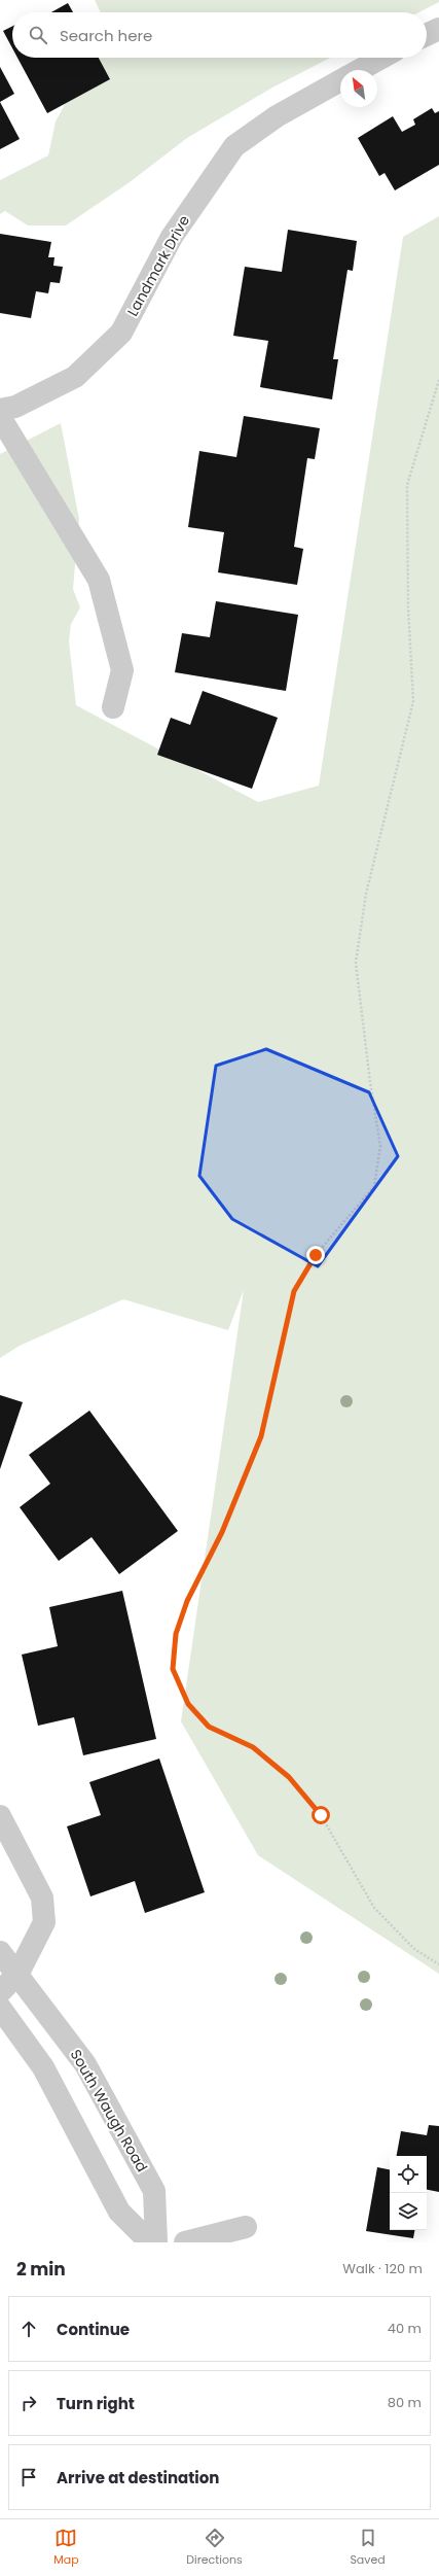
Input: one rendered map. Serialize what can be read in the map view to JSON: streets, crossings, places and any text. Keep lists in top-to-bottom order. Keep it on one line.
{"streets":{"street":["Landmark Drive","South Waugh Road"]},"north":"top left","page":{"search":"Search here","heading":["2 min","Walk · 120 m"],"list":[["Continue","40 m"],["Turn right","80 m"],"Arrive at destination"],"nav":["Map","Directions","Saved"]}}
